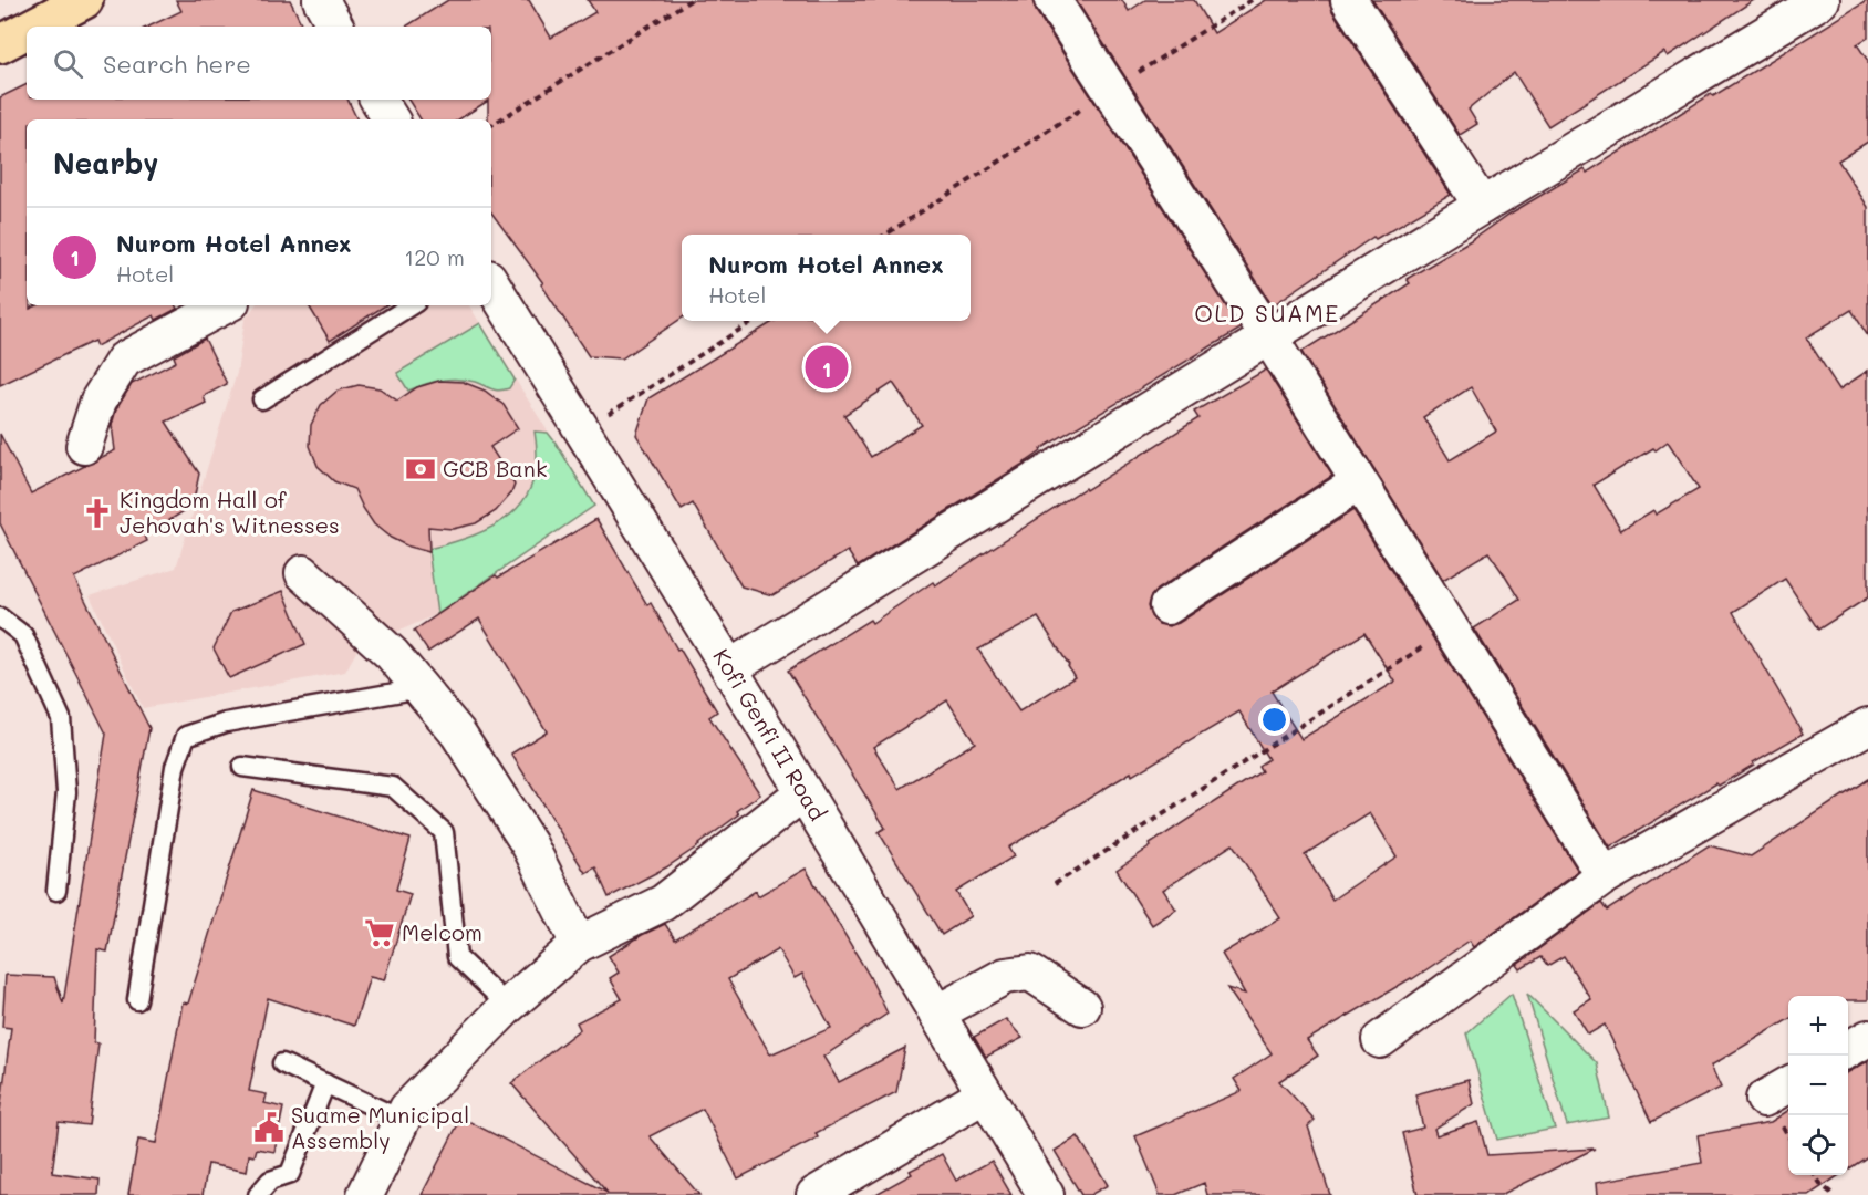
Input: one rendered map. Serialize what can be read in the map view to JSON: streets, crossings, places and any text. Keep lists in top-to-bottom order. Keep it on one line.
{"streets":{"street":["Kofi Genfi II Road"]},"districts":["OLD SUAME"],"places":{"bank":["GCB Bank"],"church":["Kingdom Hall of Jehovah's Witnesses"],"supermarket":["Melcom"],"public building":["Suame Municipal Assembly"]},"page":{"search":"Search here","heading":"Nearby","list":[{"mark":"1","name":"Nurom Hotel Annex","note":"Hotel","value":"120 m"}],"popup":["Nurom Hotel Annex","Hotel"],"pins":"1","map_buttons":["+","−"]}}
